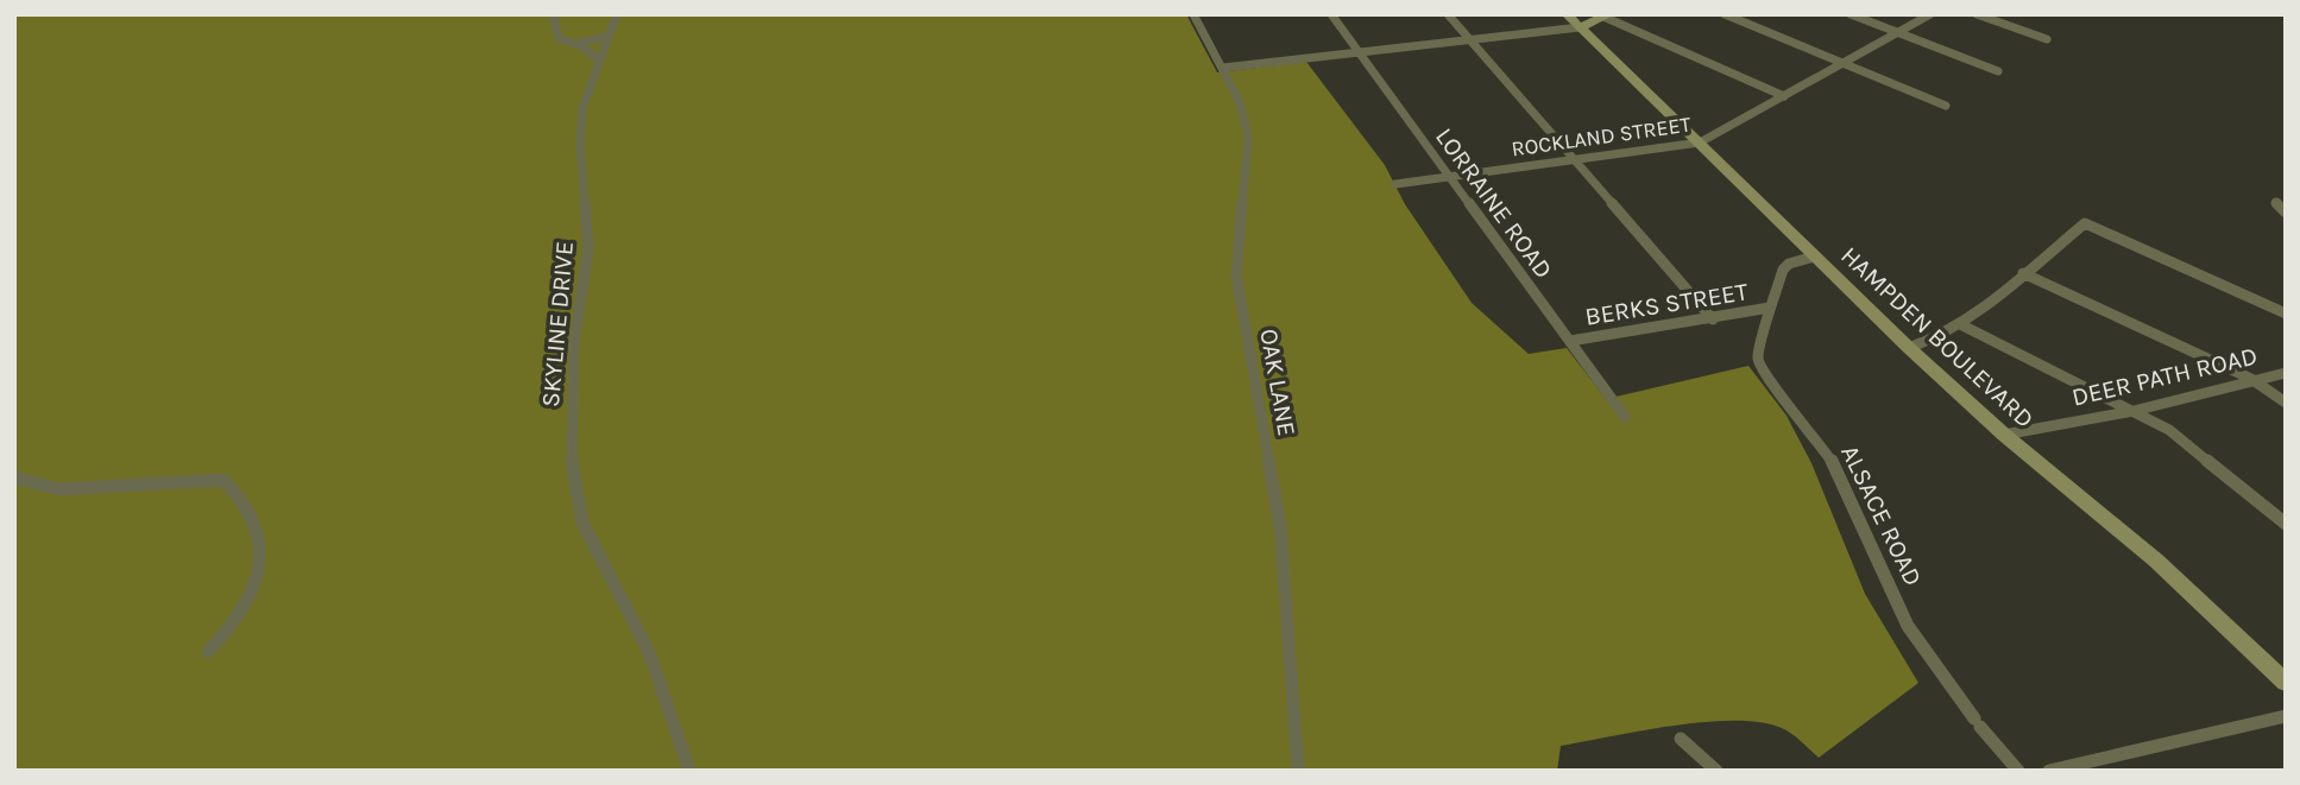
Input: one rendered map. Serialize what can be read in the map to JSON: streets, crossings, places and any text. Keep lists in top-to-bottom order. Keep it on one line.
{"streets":{"main road":["HAMPDEN BOULEVARD"],"street":["ROCKLAND STREET","LORRAINE ROAD","BERKS STREET","SKYLINE DRIVE","DEER PATH ROAD","OAK LANE","ALSACE ROAD"]},"crossings":[["ROCKLAND STREET","LORRAINE ROAD"],["ROCKLAND STREET","HAMPDEN BOULEVARD"],["LORRAINE ROAD","BERKS STREET"],["BERKS STREET","ALSACE ROAD"],["HAMPDEN BOULEVARD","DEER PATH ROAD"],["HAMPDEN BOULEVARD","ALSACE ROAD"]]}
